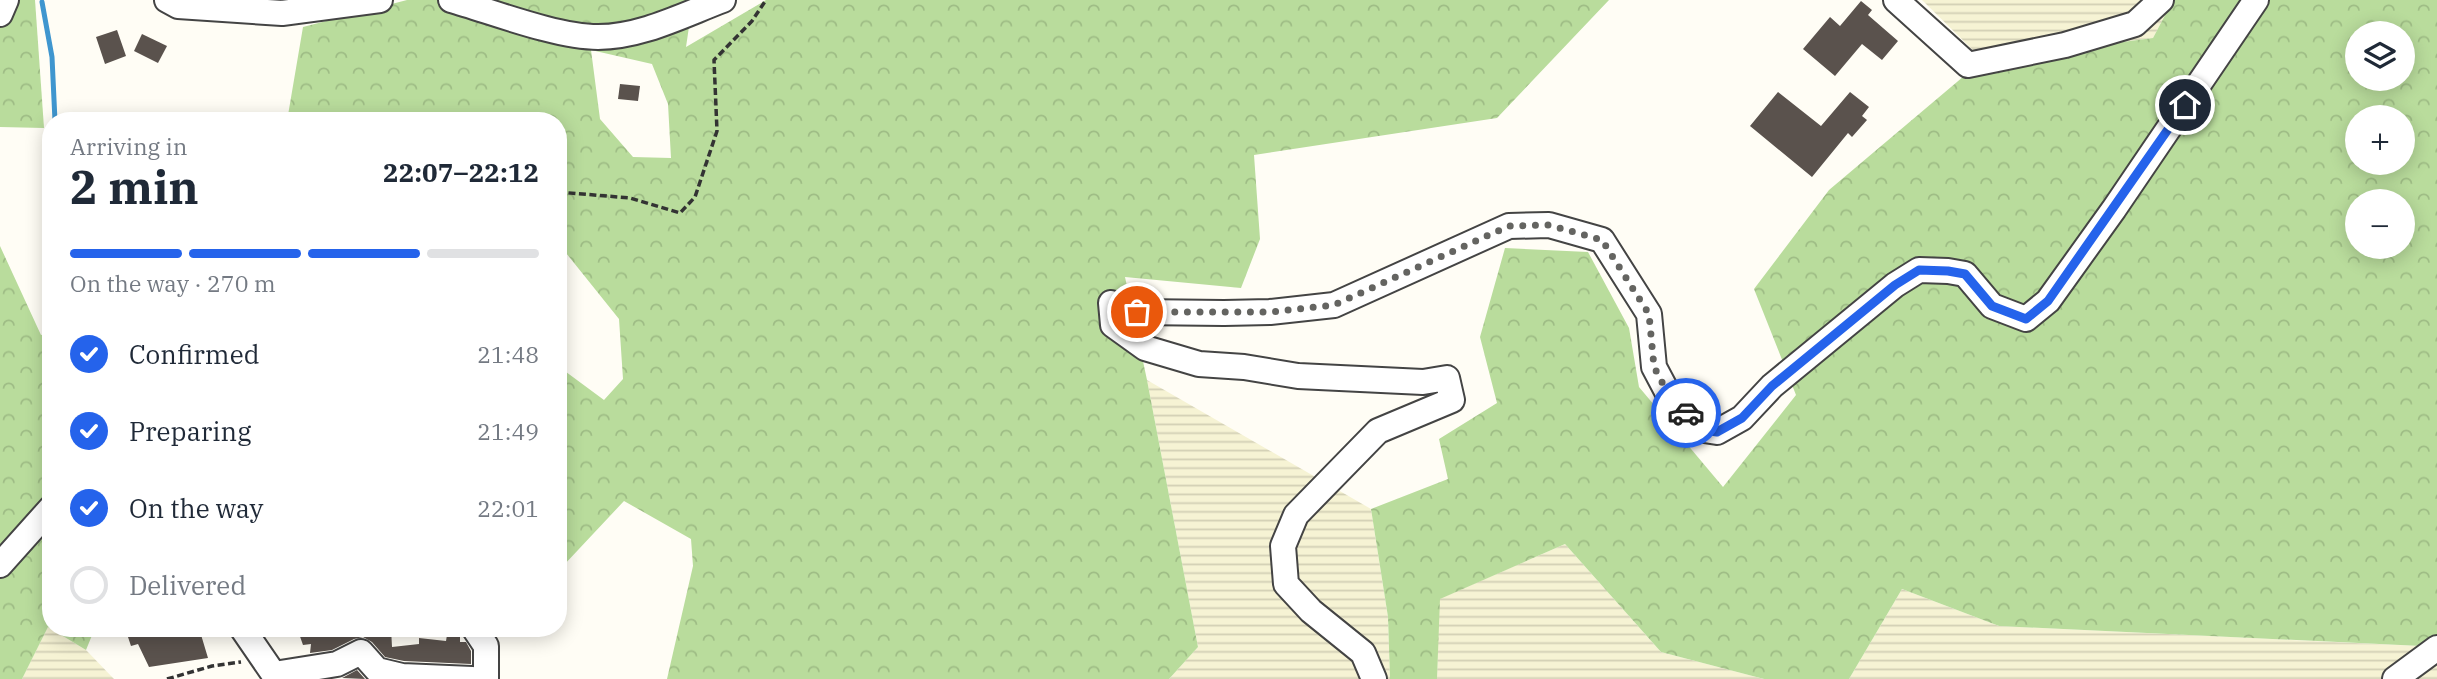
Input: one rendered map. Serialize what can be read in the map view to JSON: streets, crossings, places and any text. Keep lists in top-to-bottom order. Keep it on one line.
{"page":{"map_buttons":["+","−"],"heading":["2 min","Arriving in","22:07–22:12"],"bar":"On the way · 270 m","list":[["Confirmed","21:48"],["Preparing","21:49"],["On the way","22:01"],"Delivered"]}}
